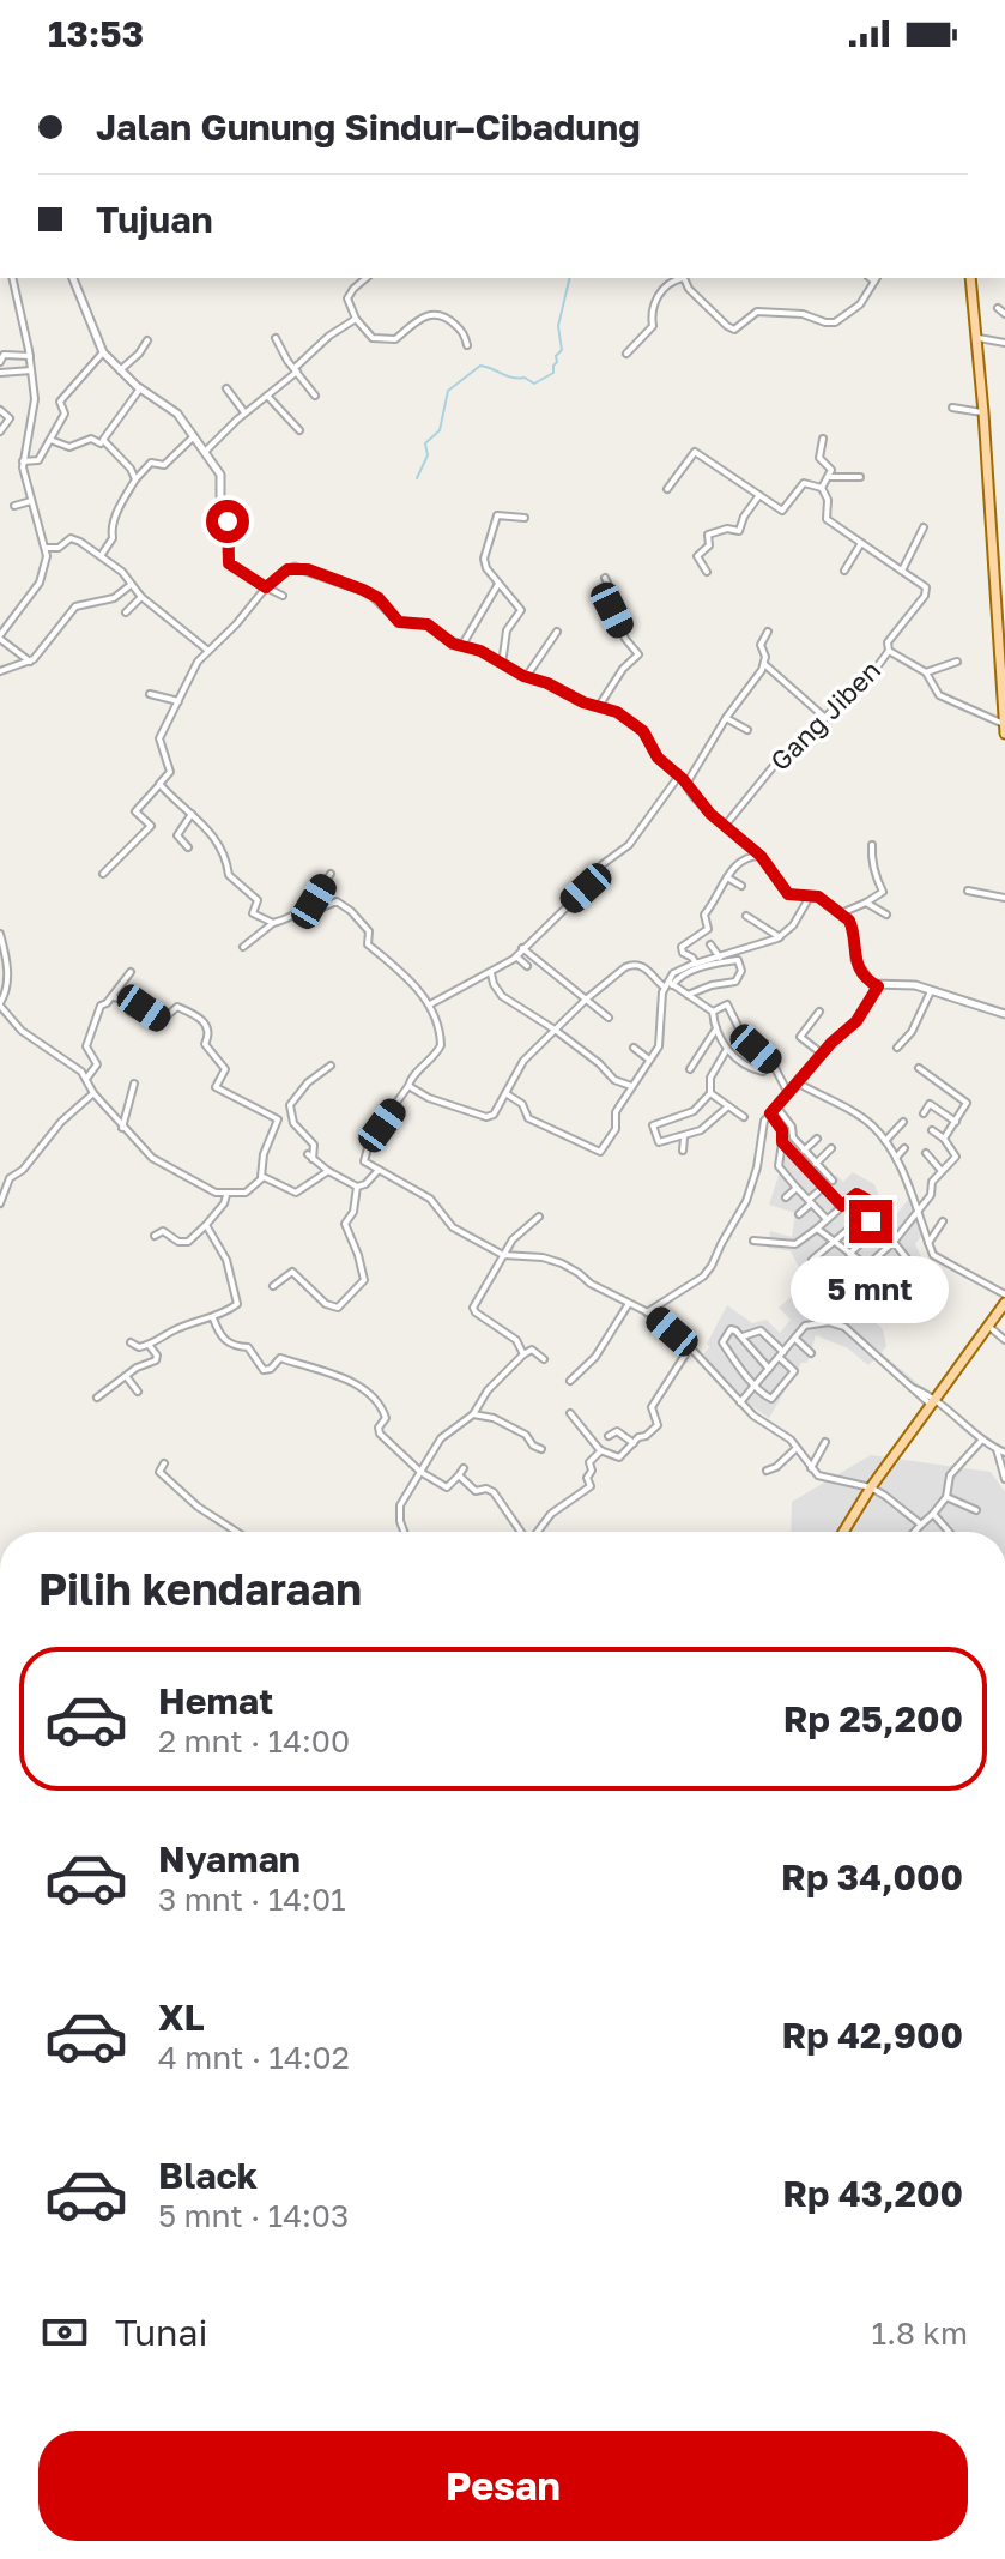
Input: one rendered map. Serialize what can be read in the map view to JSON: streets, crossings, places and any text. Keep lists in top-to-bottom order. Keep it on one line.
{"streets":{"street":["Gang Jiben"]},"page":{"status":"13:53","banner":["Jalan Gunung Sindur–Cibadung","Tujuan"],"bubble":"5 mnt","heading":"Pilih kendaraan","list":[{"name":"Hemat","note":"2 mnt · 14:00","value":"Rp 25,200"},{"name":"Nyaman","note":"3 mnt · 14:01","value":"Rp 34,000"},{"name":"XL","note":"4 mnt · 14:02","value":"Rp 42,900"},{"name":"Black","note":"5 mnt · 14:03","value":"Rp 43,200"}],"pay":["Tunai","1.8 km"],"buttons":"Pesan"}}
